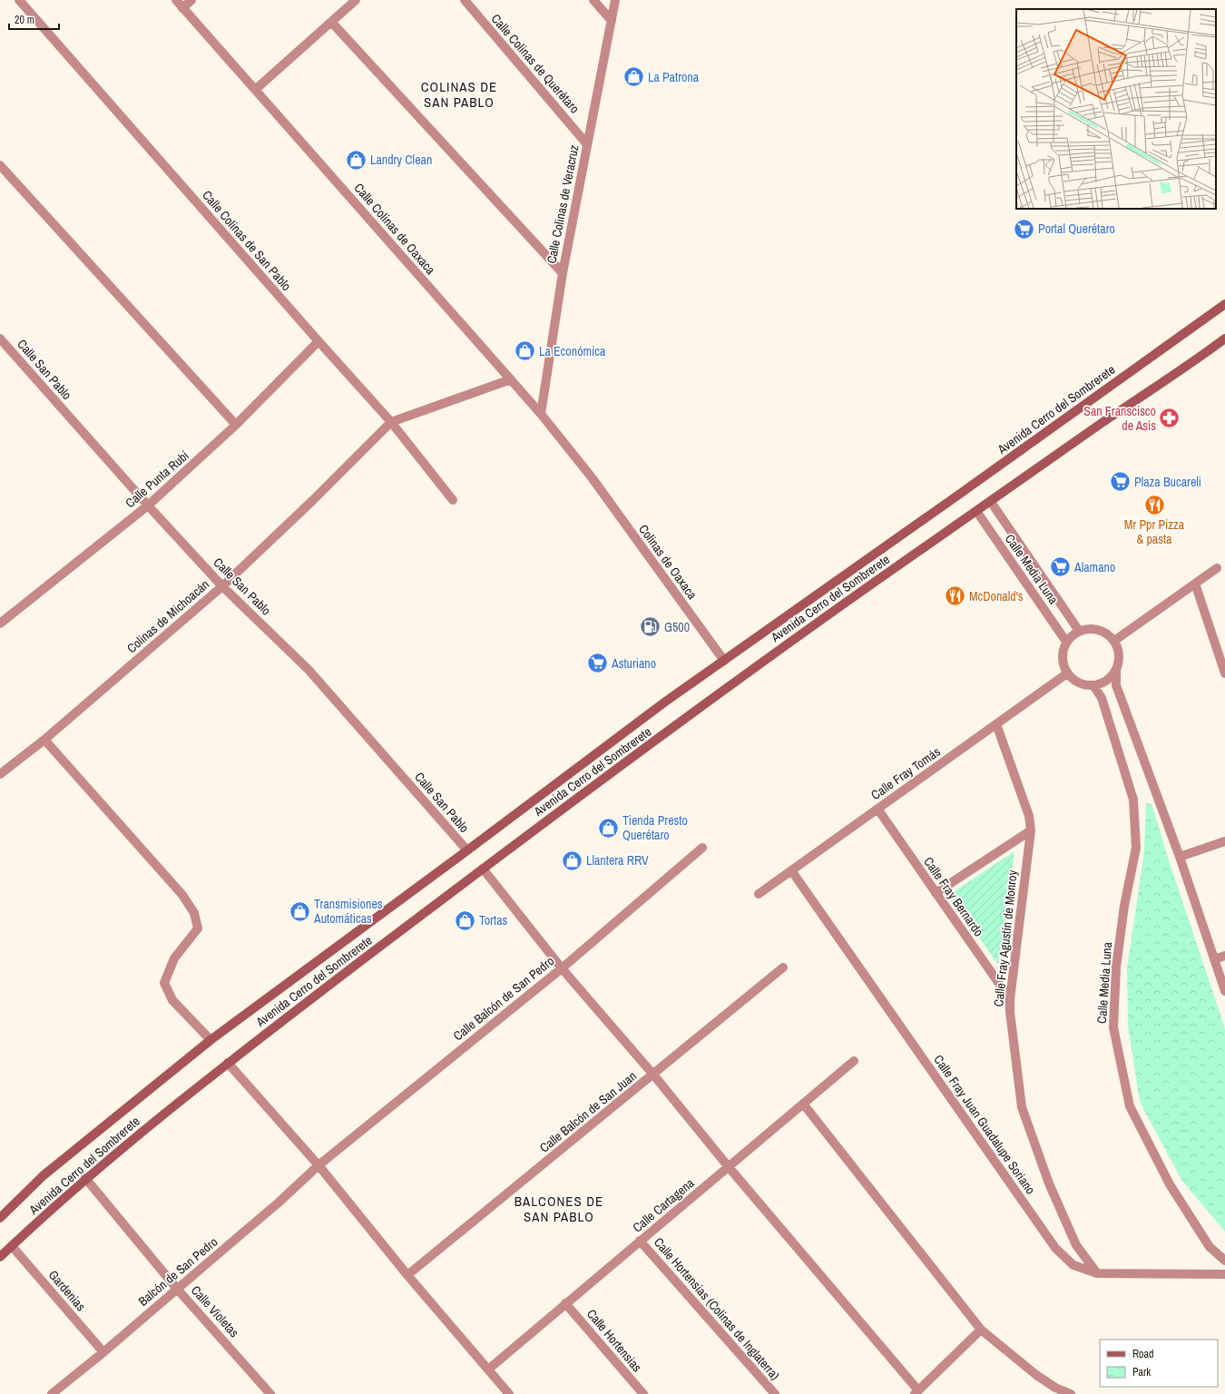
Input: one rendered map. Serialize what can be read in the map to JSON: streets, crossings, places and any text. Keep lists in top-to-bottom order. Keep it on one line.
{"streets":{"main road":["Avenida Cerro del Sombrerete"],"street":["Calle Colinas de Querétaro","Calle Colinas de Veracruz","Calle Colinas de Oaxaca","Calle Colinas de San Pablo","Calle San Pablo","Calle Punta Rubí","Colinas de Oaxaca","Calle Media Luna","Colinas de Michoacán","Calle Fray Tomás","Calle Fray Bernardo","Calle Fray Agustín de Monroy","Calle Balcón de San Pedro","Calle Balcón de San Juan","Calle Fray Juan Guadalupe Soriano","Calle Cartagena","Balcón de San Pedro","Gardenias","Calle Hortensias (Colinas de Inglaterra)","Calle Violetas","Calle Hortensias"]},"crossings":[["Calle Colinas de Querétaro","Calle Colinas de Veracruz"],["Calle Colinas de Veracruz","Calle Colinas de Oaxaca"],["Calle Colinas de Oaxaca","Colinas de Oaxaca"],["Calle Colinas de San Pablo","Calle Punta Rubí"],["Calle Colinas de San Pablo","Colinas de Michoacán"],["Calle San Pablo","Avenida Cerro del Sombrerete"],["Calle San Pablo","Calle Punta Rubí"],["Calle San Pablo","Colinas de Michoacán"],["Avenida Cerro del Sombrerete","Colinas de Oaxaca"],["Avenida Cerro del Sombrerete","Calle Media Luna"],["Avenida Cerro del Sombrerete","Gardenias"],["Avenida Cerro del Sombrerete","Calle Violetas"],["Calle Media Luna","Calle Fray Tomás"],["Calle Fray Tomás","Calle Fray Bernardo"],["Calle Fray Tomás","Calle Fray Agustín de Monroy"],["Calle Fray Tomás","Calle Fray Juan Guadalupe Soriano"],["Calle Fray Bernardo","Calle Fray Agustín de Monroy"],["Calle Fray Agustín de Monroy","Calle Fray Juan Guadalupe Soriano"],["Calle Balcón de San Pedro","Balcón de San Pedro"],["Calle Cartagena","Calle Hortensias (Colinas de Inglaterra)"],["Calle Cartagena","Calle Hortensias"],["Balcón de San Pedro","Gardenias"],["Balcón de San Pedro","Calle Violetas"]],"districts":["COLINAS DE SAN PABLO","BALCONES DE SAN PABLO"],"places":{"shop":["La Patrona","Landry Clean","La Económica","Tienda Presto Querétaro","Llantera RRV","Transmisiones Automáticas","Tortas"],"supermarket":["Portal Querétaro","Plaza Bucareli","Alamano","Asturiano"],"pharmacy":["San Franscisco de Asis"],"restaurant":["Mr Ppr Pizza & pasta","McDonald's"],"fuel station":["G500"]},"legend":["Road","Park"],"scale_bar":"20 m"}
